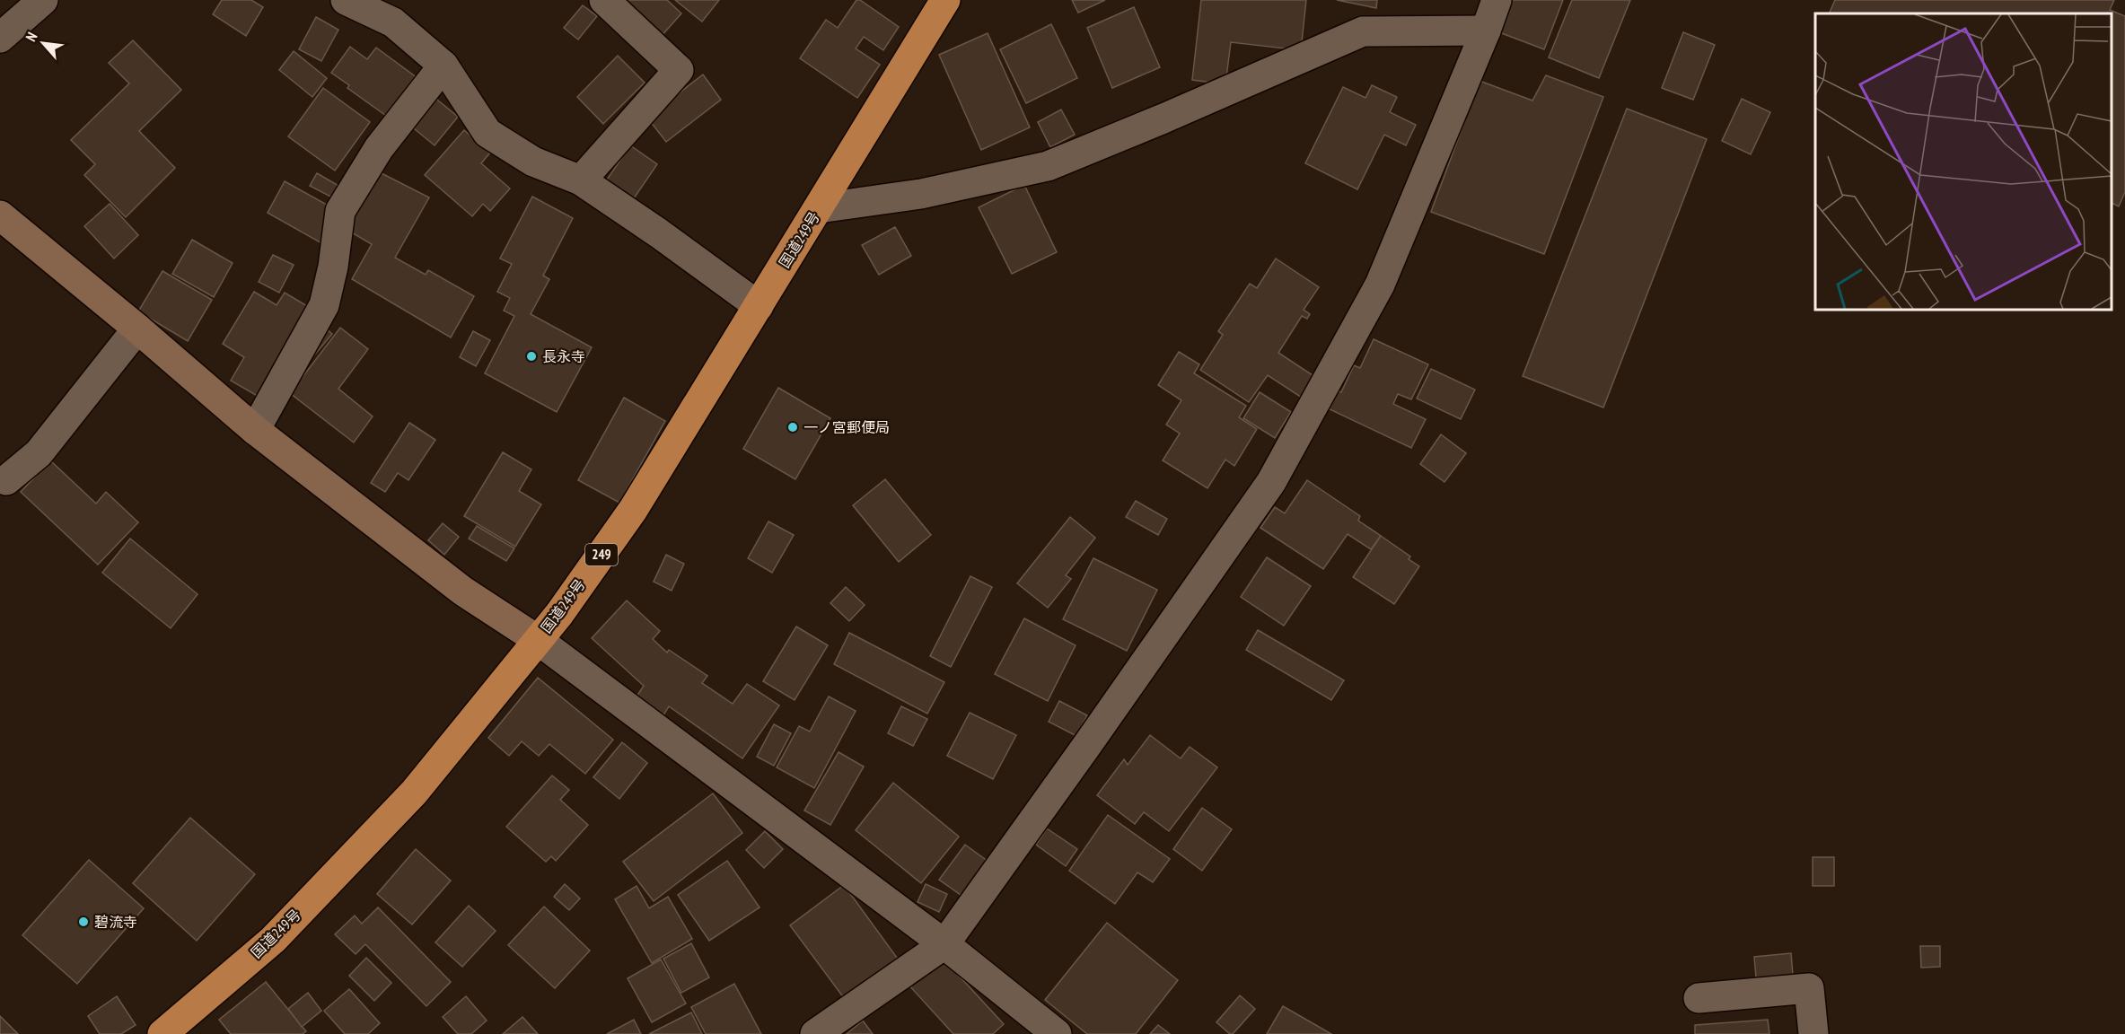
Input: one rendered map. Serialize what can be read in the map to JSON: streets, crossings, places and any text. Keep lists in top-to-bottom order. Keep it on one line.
{"streets":{"highway":["国道249号","249"]},"places":["長永寺","一ノ宮郵便局","碧流寺"],"north":"top left"}
